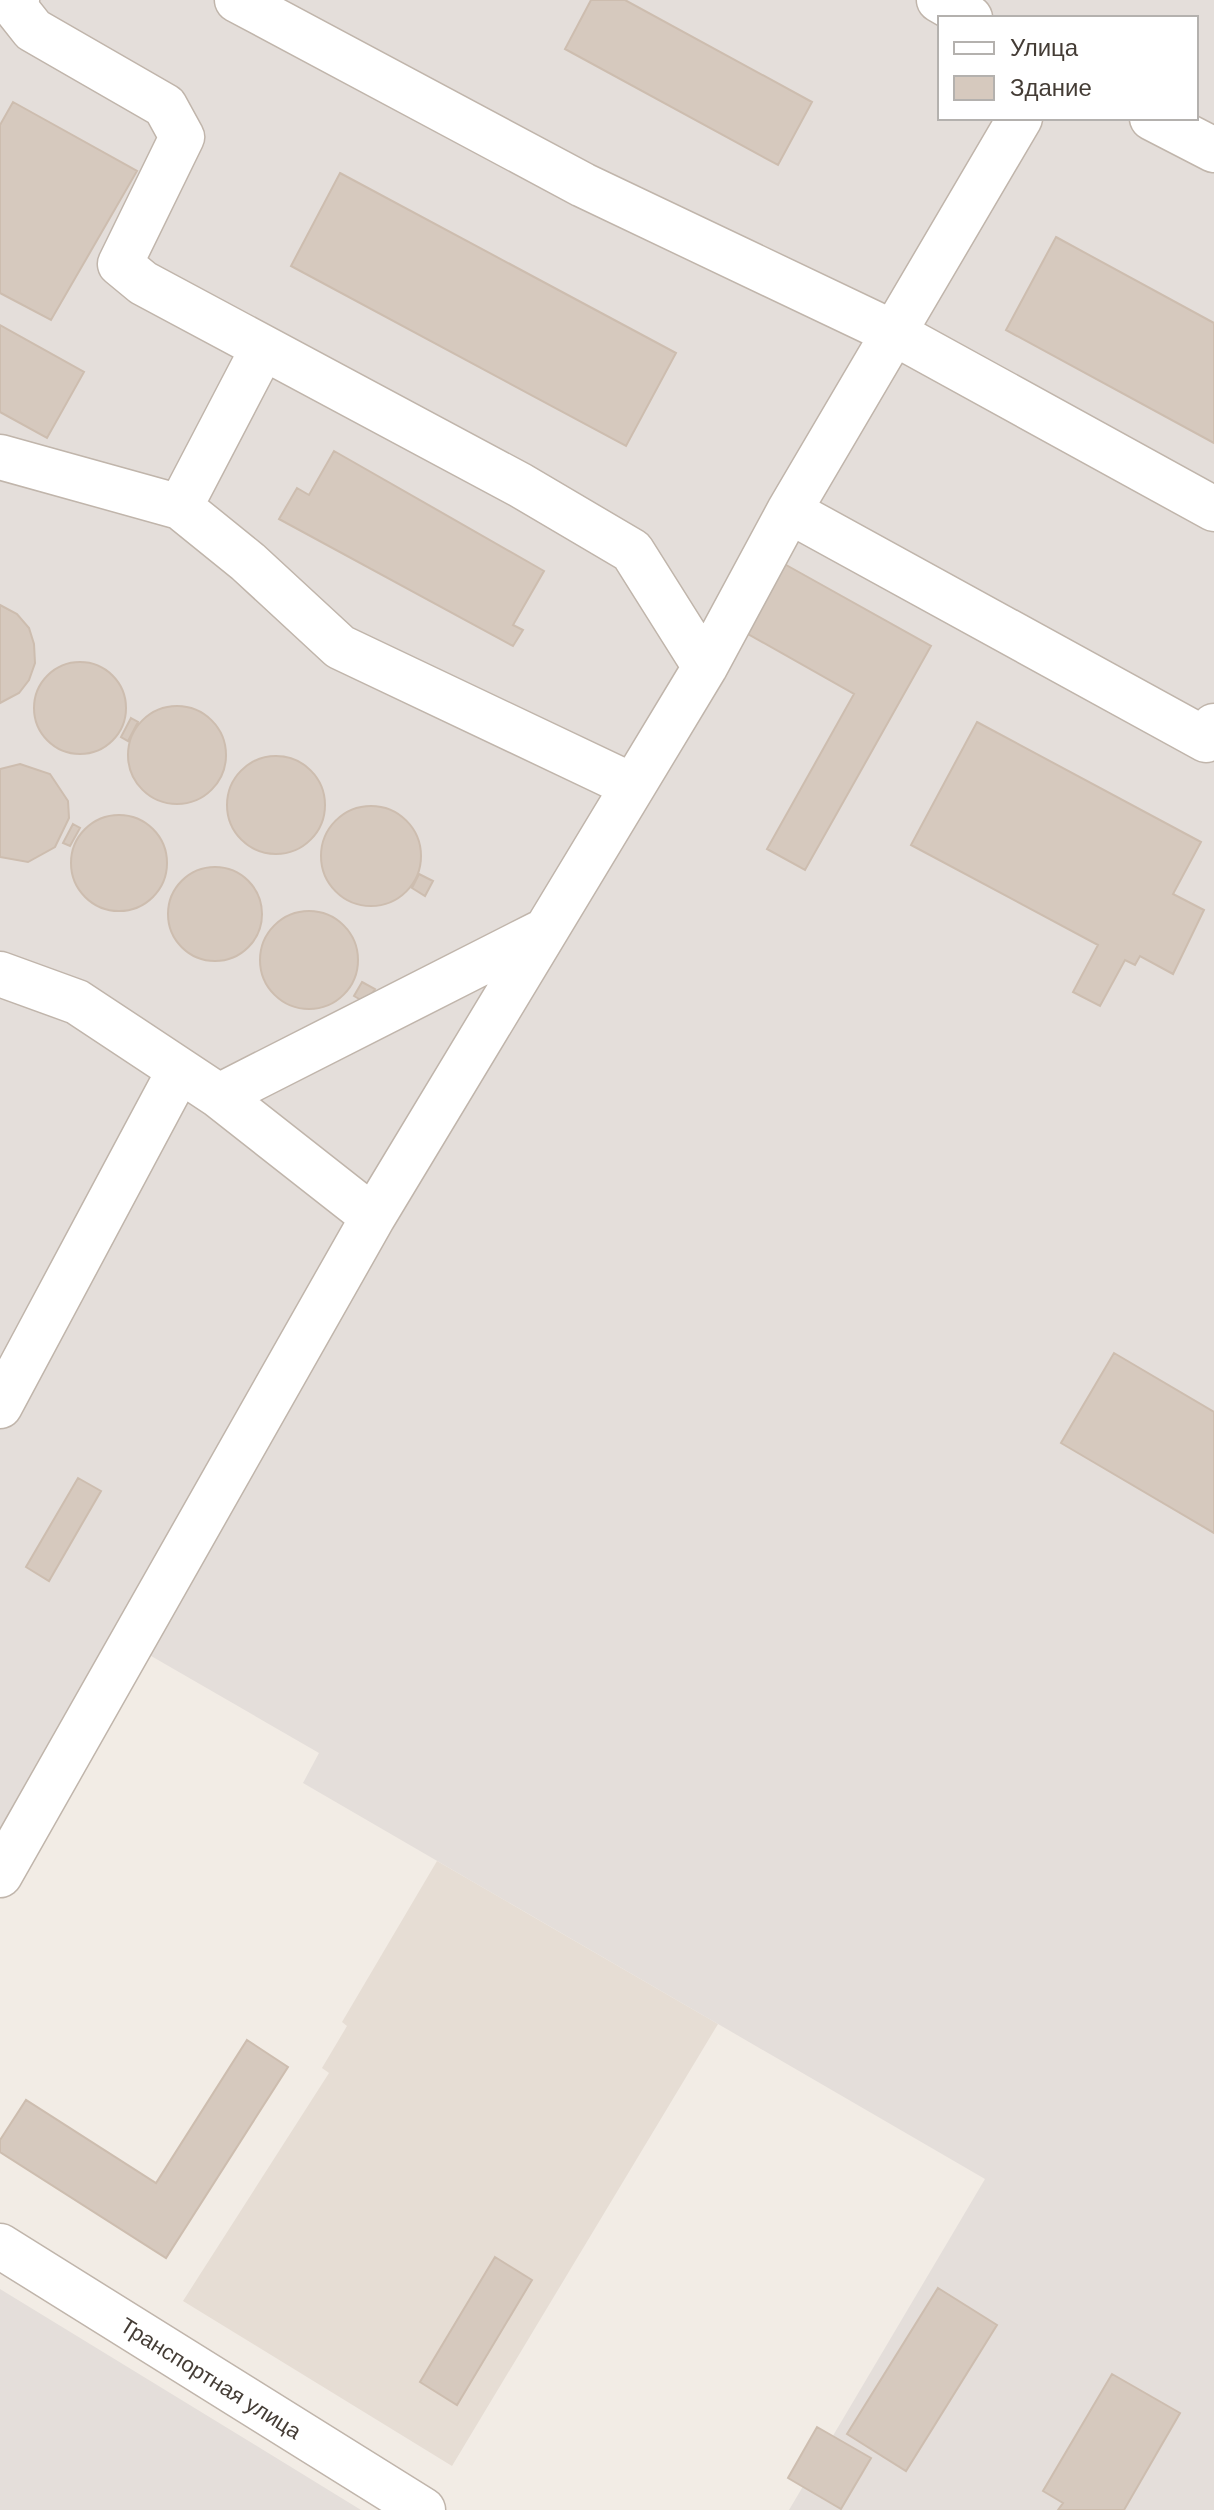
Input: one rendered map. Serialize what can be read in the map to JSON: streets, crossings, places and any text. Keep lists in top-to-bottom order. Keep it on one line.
{"streets":{"lane":["Транспортная улица"]},"legend":["Улица","Здание"]}
